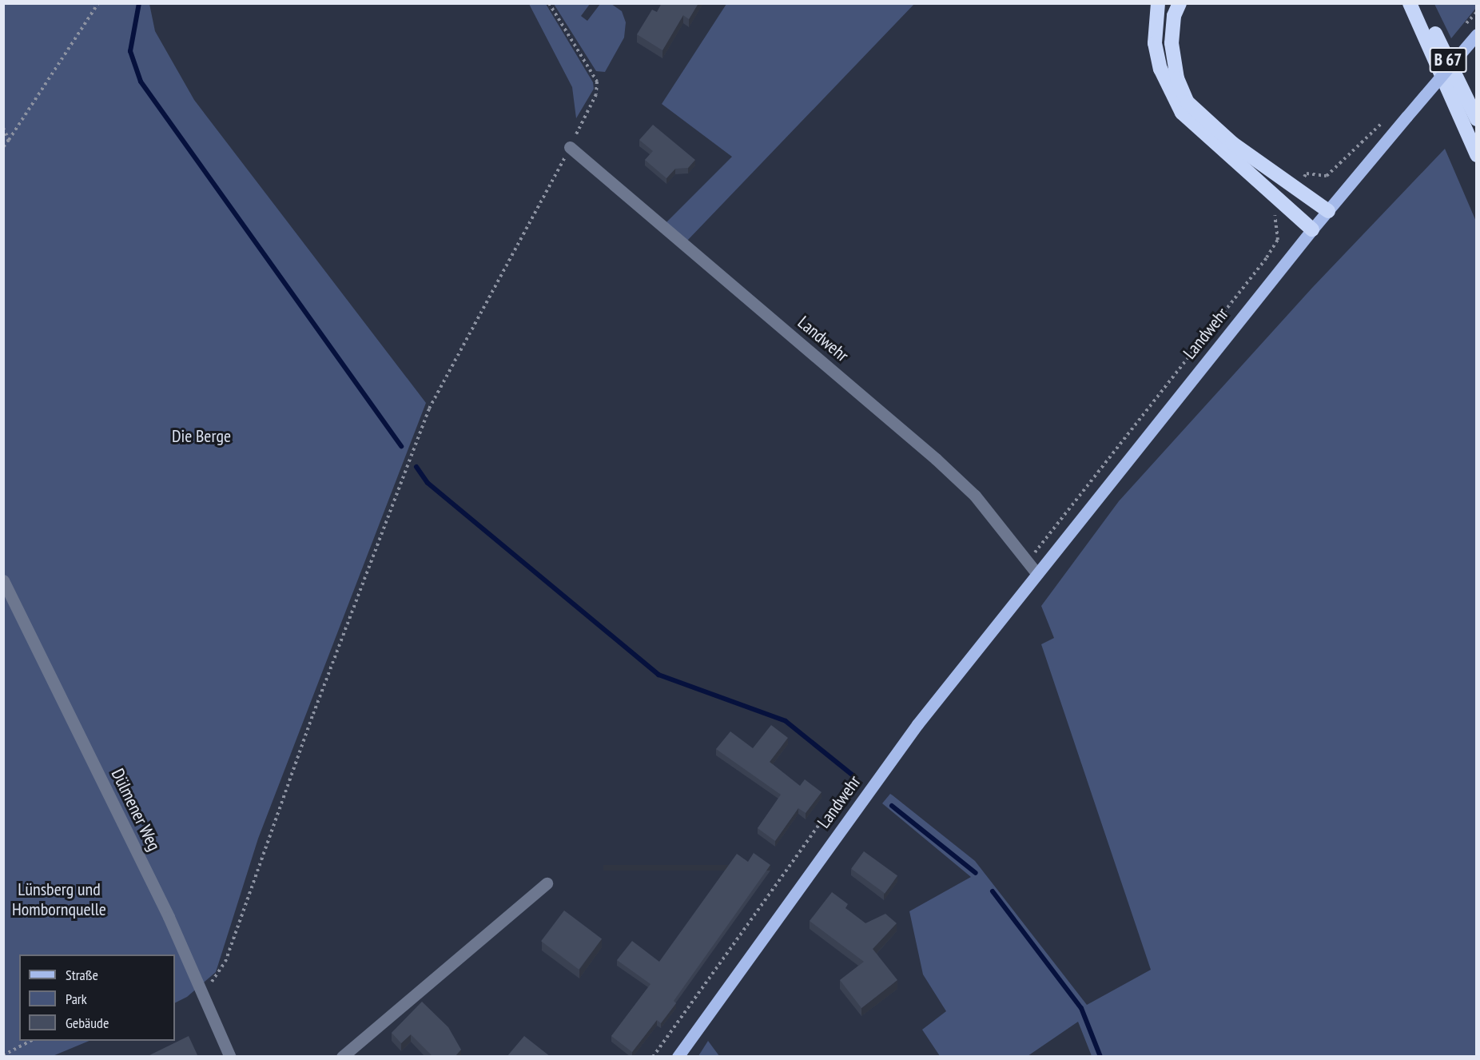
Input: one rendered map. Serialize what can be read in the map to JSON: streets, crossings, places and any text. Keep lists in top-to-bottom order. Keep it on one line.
{"streets":{"highway":["B 67"],"main road":["Landwehr"],"street":["Dülmener Weg"]},"parks":["Die Berge","Lünsberg und Hombornquelle"],"legend":["Straße","Park","Gebäude"]}
